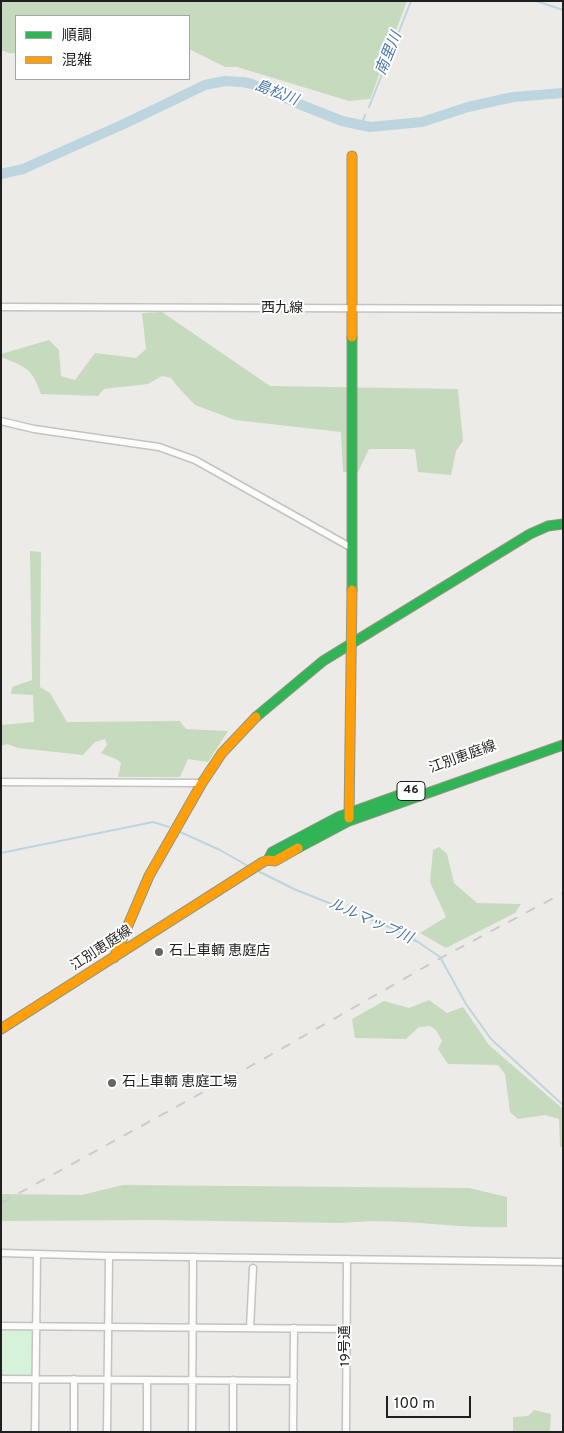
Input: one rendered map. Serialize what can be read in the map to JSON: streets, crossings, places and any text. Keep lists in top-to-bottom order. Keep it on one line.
{"streets":{"street":["西九線","江別恵庭線","46","19号通"]},"water":["南里川","島松川","ルルマップ川"],"places":["石上車輌 恵庭店","石上車輌 恵庭工場"],"legend":["順調","混雑"],"scale_bar":"100 m"}
